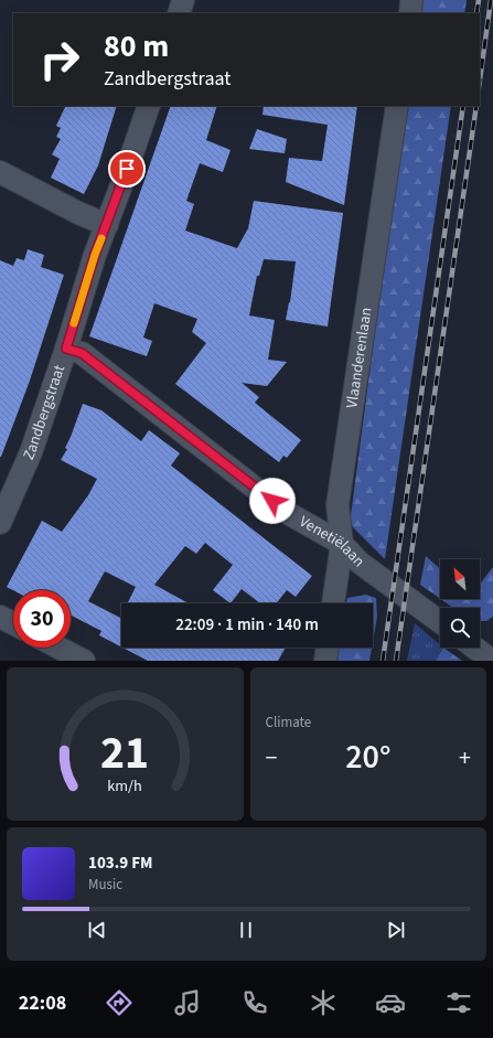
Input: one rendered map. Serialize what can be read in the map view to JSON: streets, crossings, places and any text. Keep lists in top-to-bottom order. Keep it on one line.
{"streets":{"street":["Vlaanderenlaan","Zandbergstraat","Venetiëlaan"]},"crossings":[["Vlaanderenlaan","Venetiëlaan"],["Zandbergstraat","Venetiëlaan"]],"north":"top left","page":{"turn":["80 m","Zandbergstraat"],"limit":"30","trip":"22:09 · 1 min · 140 m","tile":"Climate","heat":["−","20°","+"],"song":["103.9 FM","Music"],"tabs":"22:08","gauge":["21","km/h"]}}
